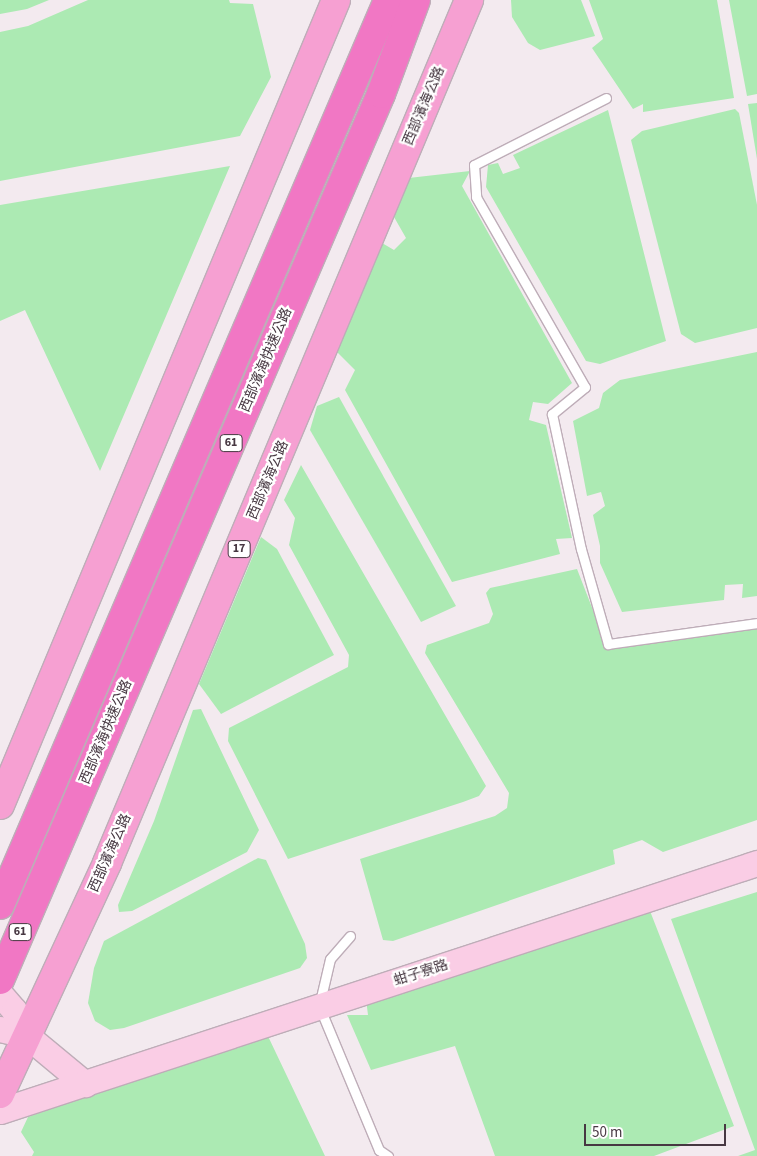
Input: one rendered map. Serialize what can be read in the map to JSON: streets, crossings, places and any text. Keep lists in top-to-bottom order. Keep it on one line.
{"streets":{"highway":["西部濱海快速公路","61"],"main road":["西部濱海公路","17"],"street":["蚶子寮路"]},"scale_bar":"50 m"}
